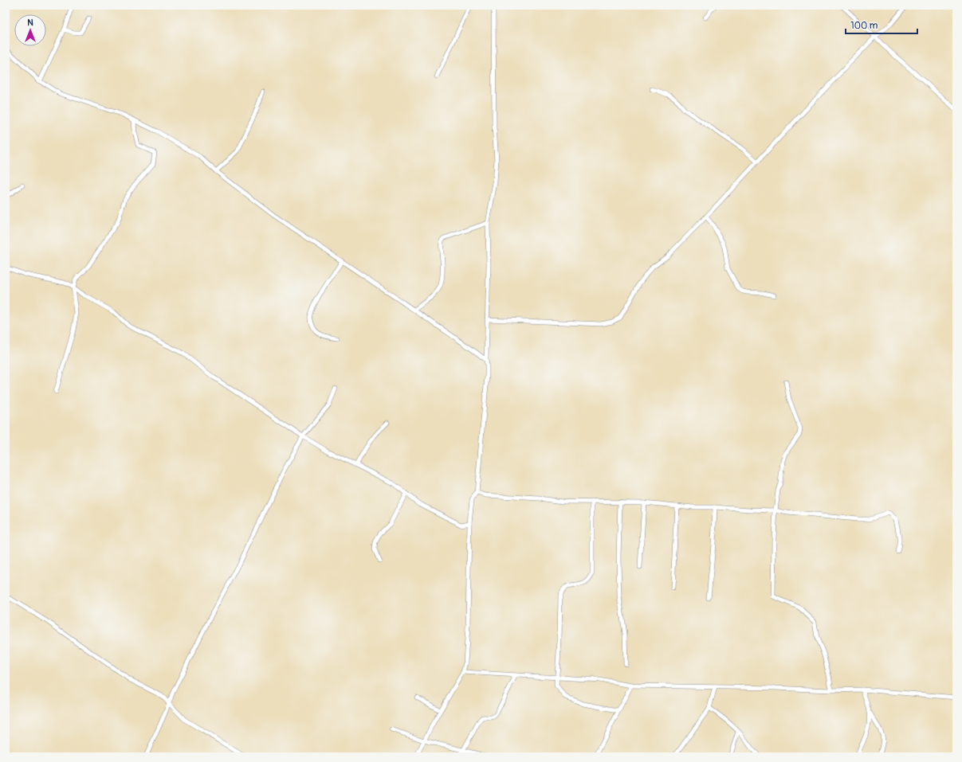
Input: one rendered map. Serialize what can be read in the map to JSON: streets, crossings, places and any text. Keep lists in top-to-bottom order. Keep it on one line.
{"scale_bar":"100 m","north":"top"}
